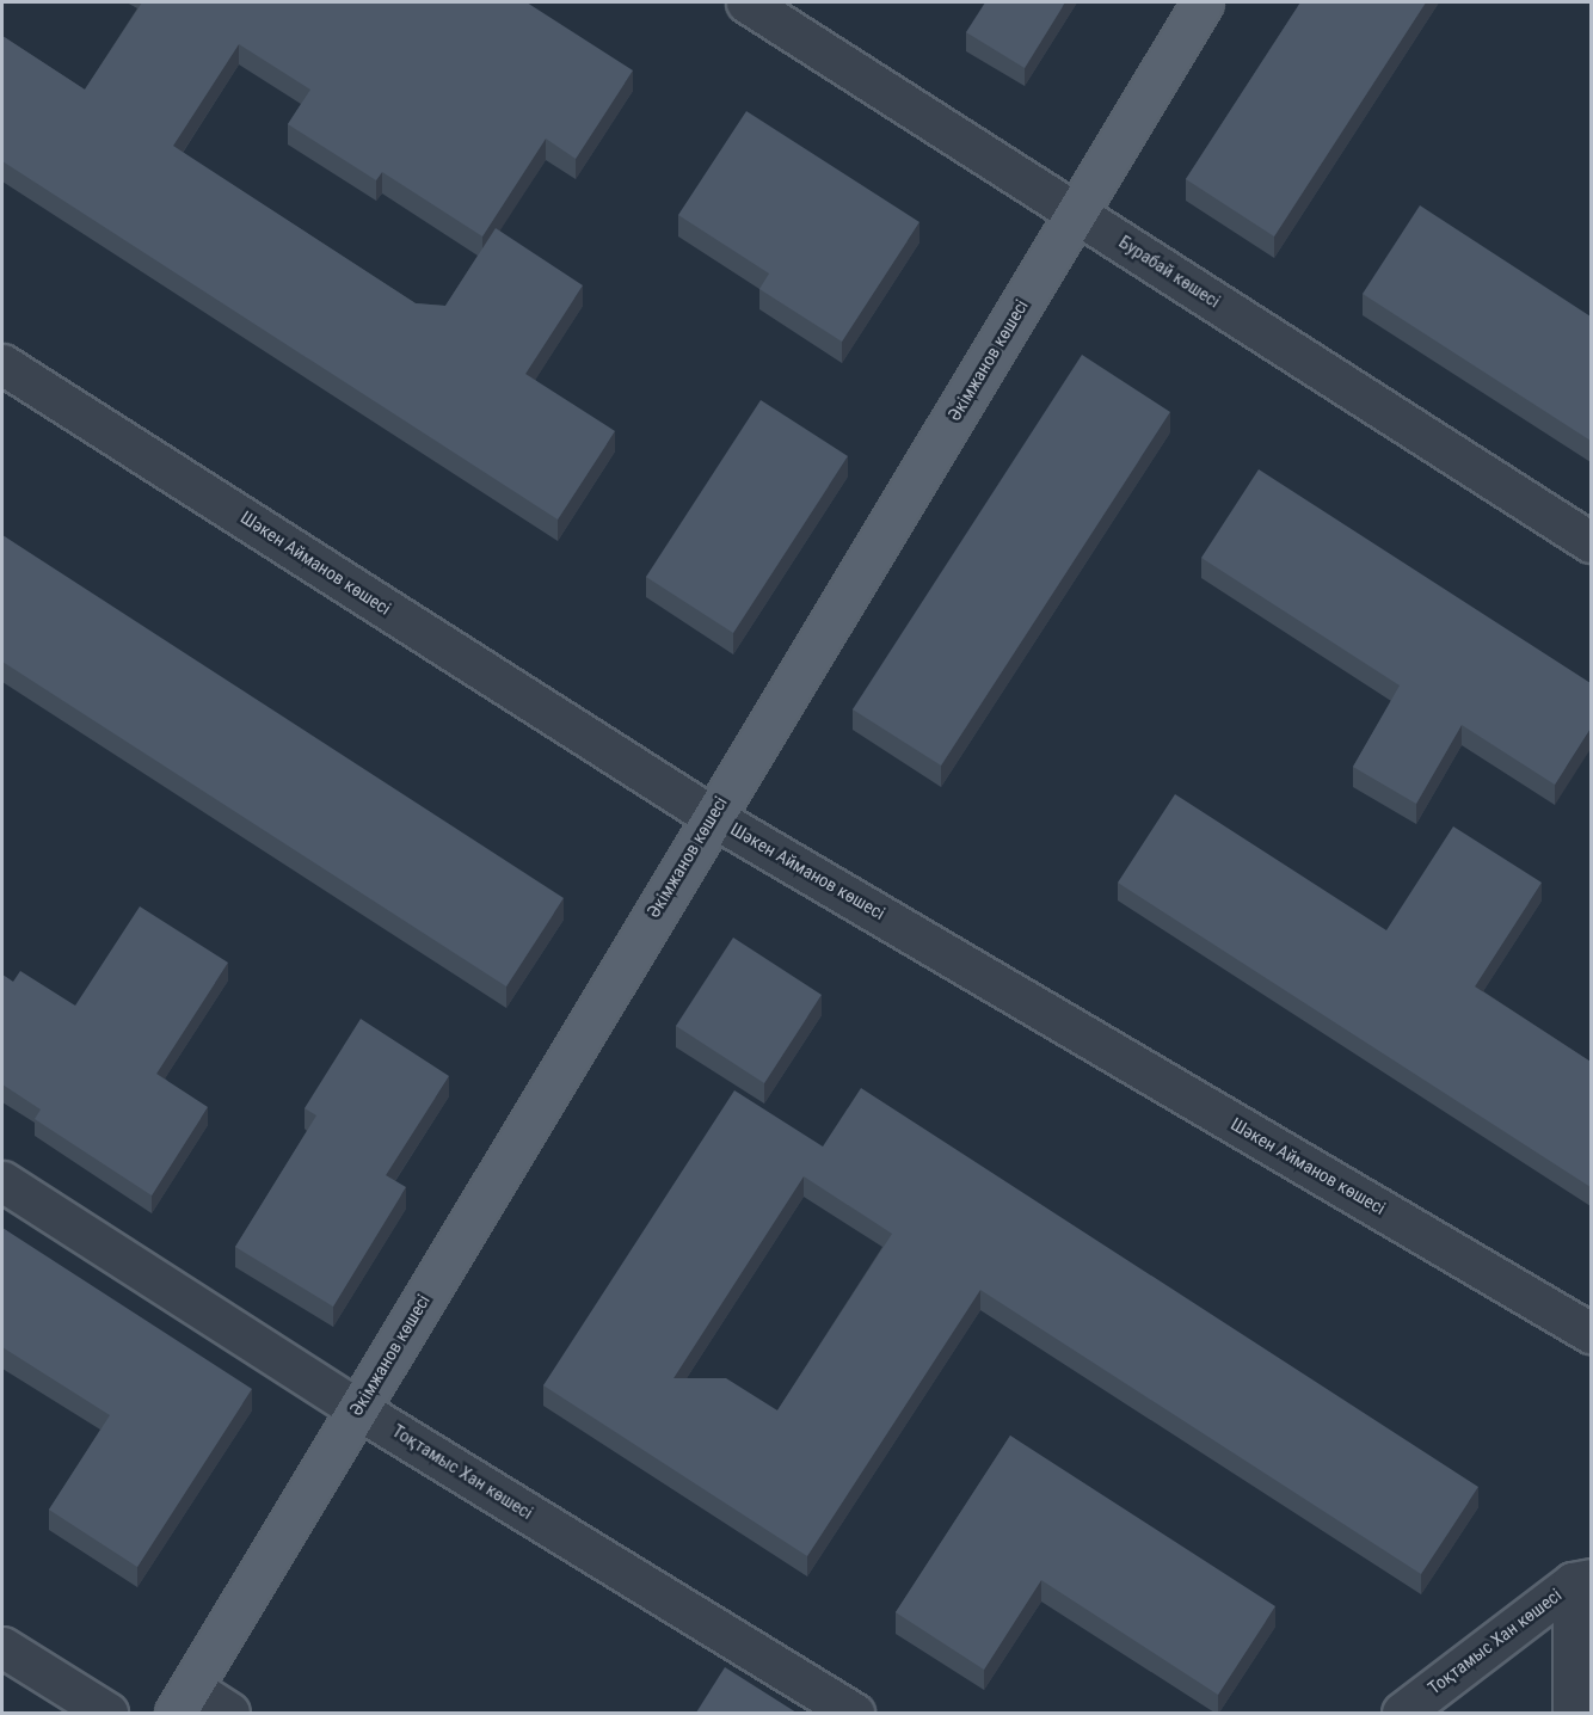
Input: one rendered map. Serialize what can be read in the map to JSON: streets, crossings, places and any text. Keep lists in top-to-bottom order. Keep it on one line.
{"streets":{"main road":["Әкімжанов көшесі"],"street":["Бурабай көшесі","Шәкен Айманов көшесі","Тоқтамыс Хан көшесі"]},"crossings":[["Бурабай көшесі","Әкімжанов көшесі"],["Әкімжанов көшесі","Шәкен Айманов көшесі"],["Әкімжанов көшесі","Тоқтамыс Хан көшесі"]]}
